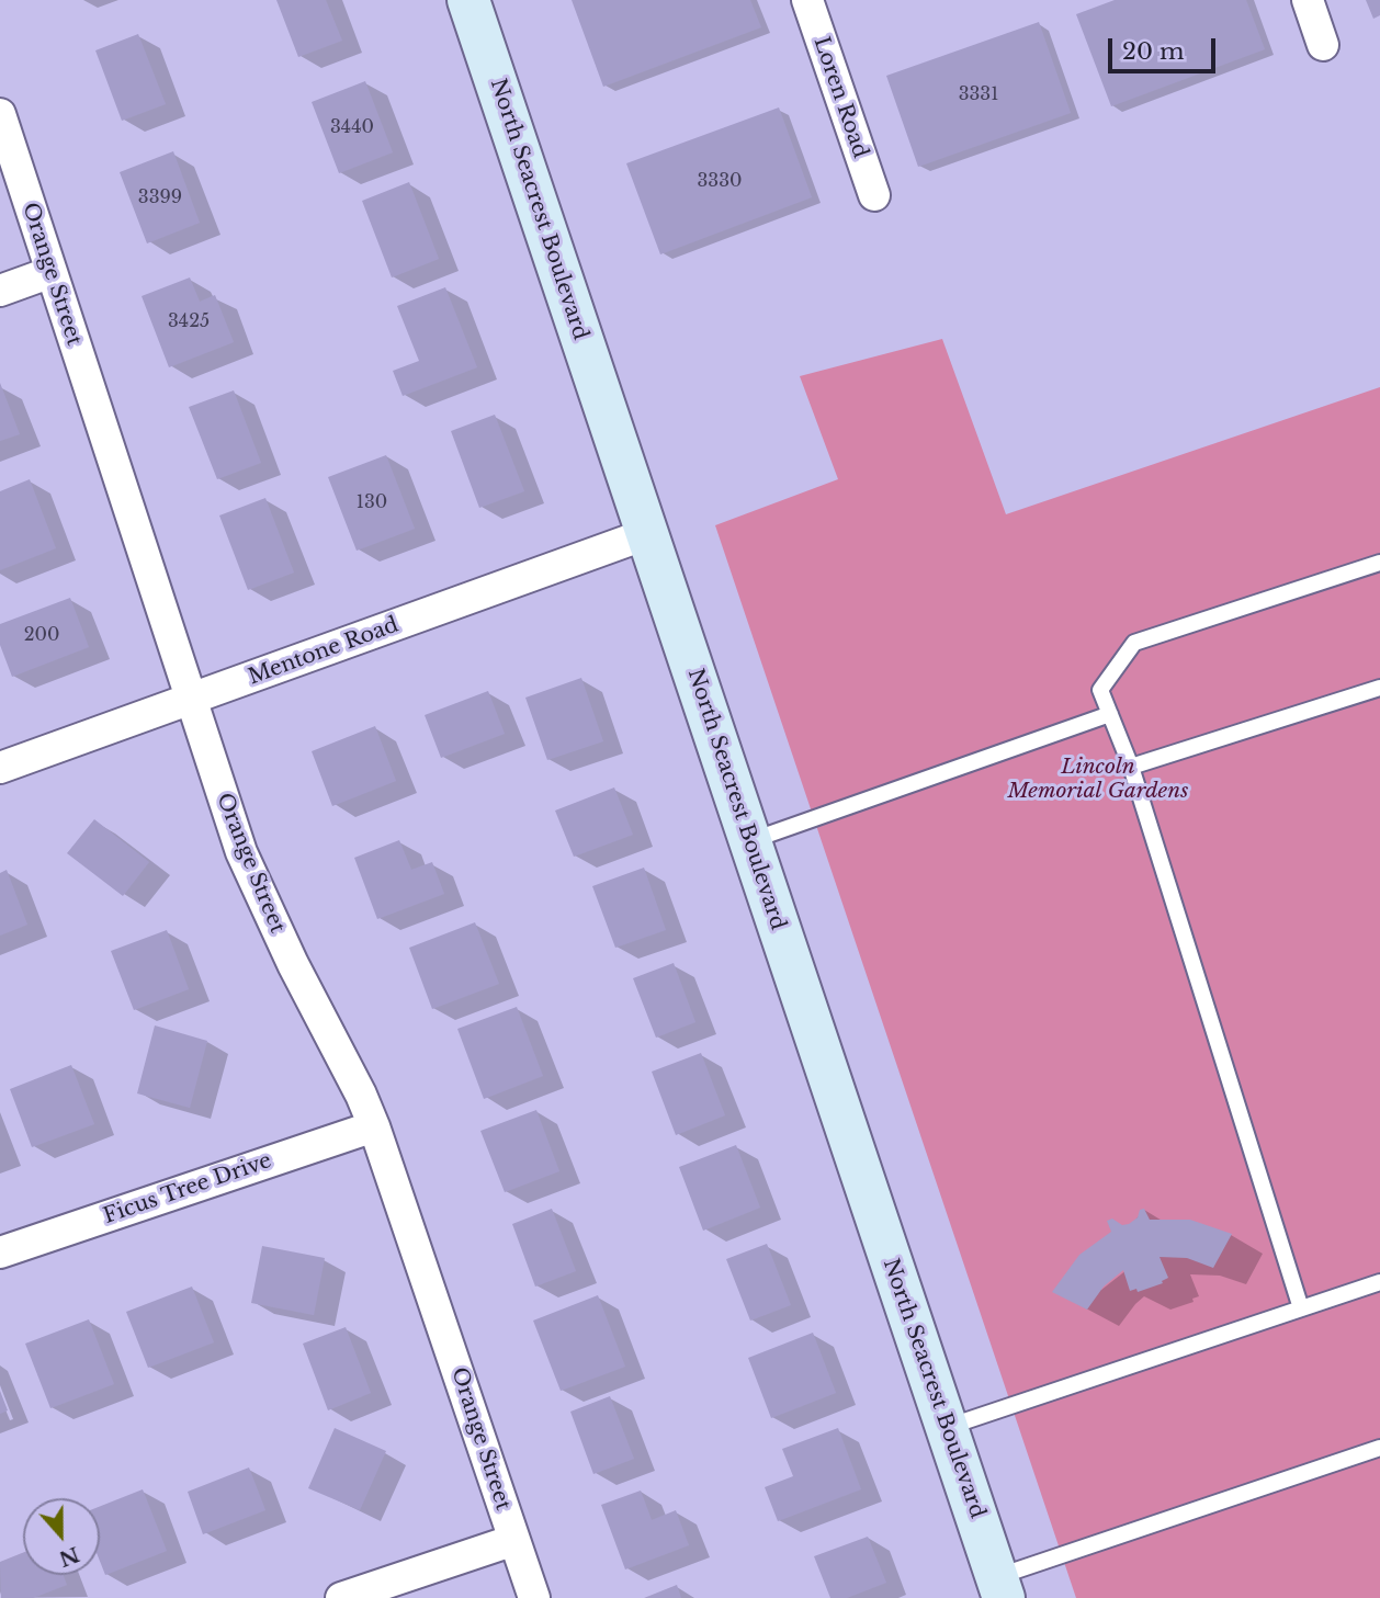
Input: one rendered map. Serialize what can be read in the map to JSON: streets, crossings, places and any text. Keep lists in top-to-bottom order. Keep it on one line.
{"streets":{"street":["Loren Road","North Seacrest Boulevard","Orange Street","Mentone Road","Ficus Tree Drive"]},"crossings":[["North Seacrest Boulevard","Mentone Road"],["Orange Street","Mentone Road"],["Orange Street","Ficus Tree Drive"]],"parks":["Lincoln Memorial Gardens"],"house_numbers":["3331","3440","3330","3399","3425","130","200"],"scale_bar":"20 m","north":"bottom"}
